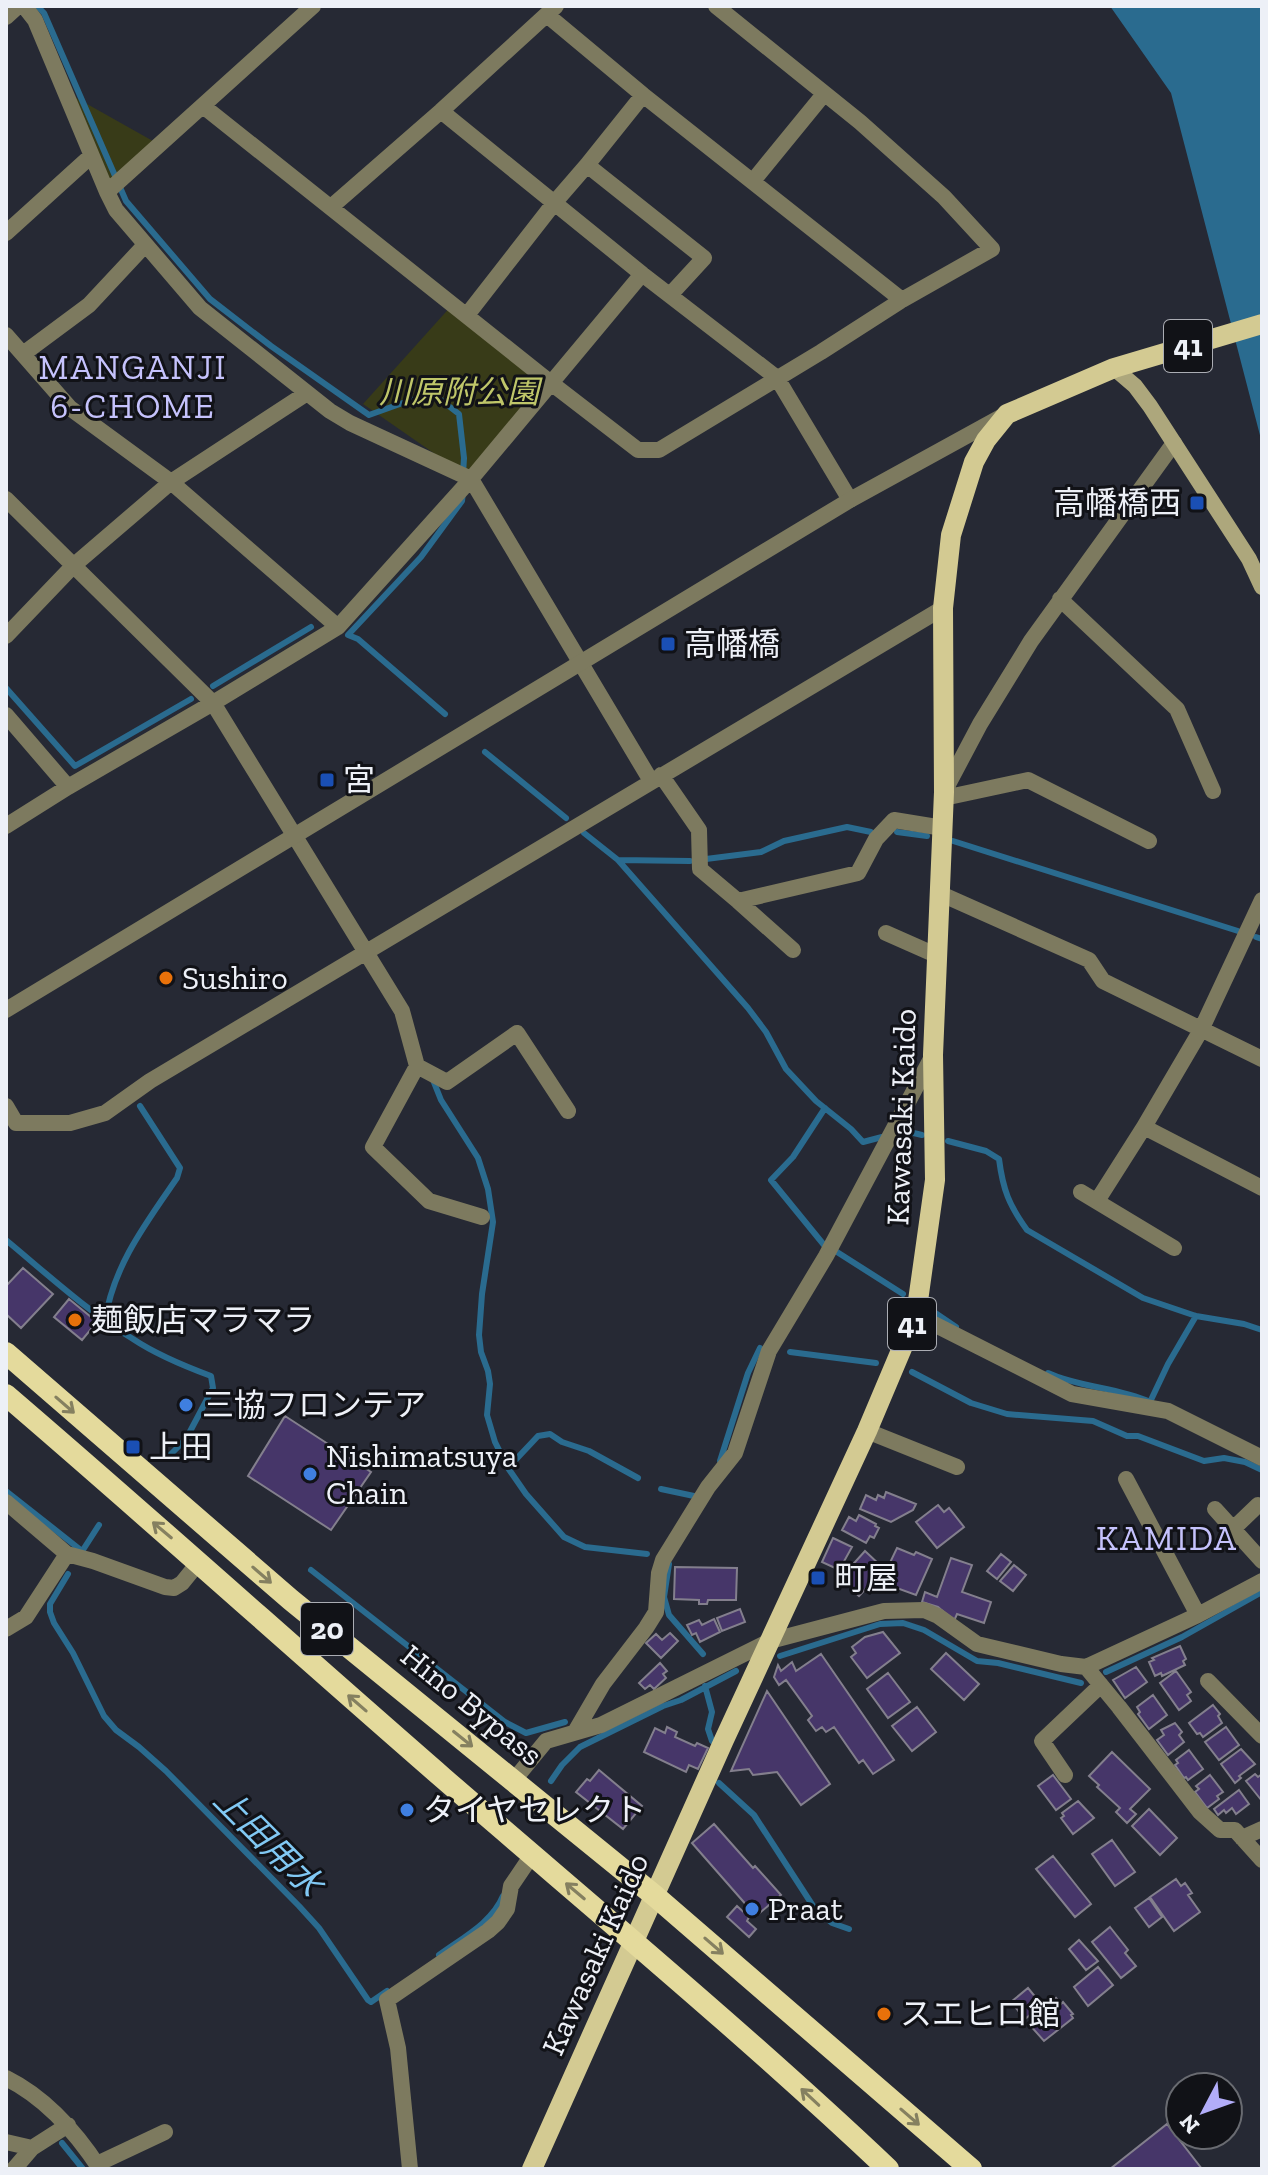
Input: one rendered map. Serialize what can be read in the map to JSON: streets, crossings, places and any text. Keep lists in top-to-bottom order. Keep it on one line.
{"streets":{"highway":["20","Hino Bypass"],"main road":["41","Kawasaki Kaido"]},"crossings":[["Kawasaki Kaido","20"],["Kawasaki Kaido","Hino Bypass"]],"districts":["MANGANJI 6-CHOME","KAMIDA"],"water":["上田用水"],"parks":["川原附公園"],"places":{"transit":["高幡橋西","高幡橋","宮","上田","町屋"],"other":["Sushiro","麺飯店マラマラ","三協フロンテア","Nishimatsuya Chain","タイヤセレクト","Praat","スエヒロ館"]},"north":"bottom left"}
